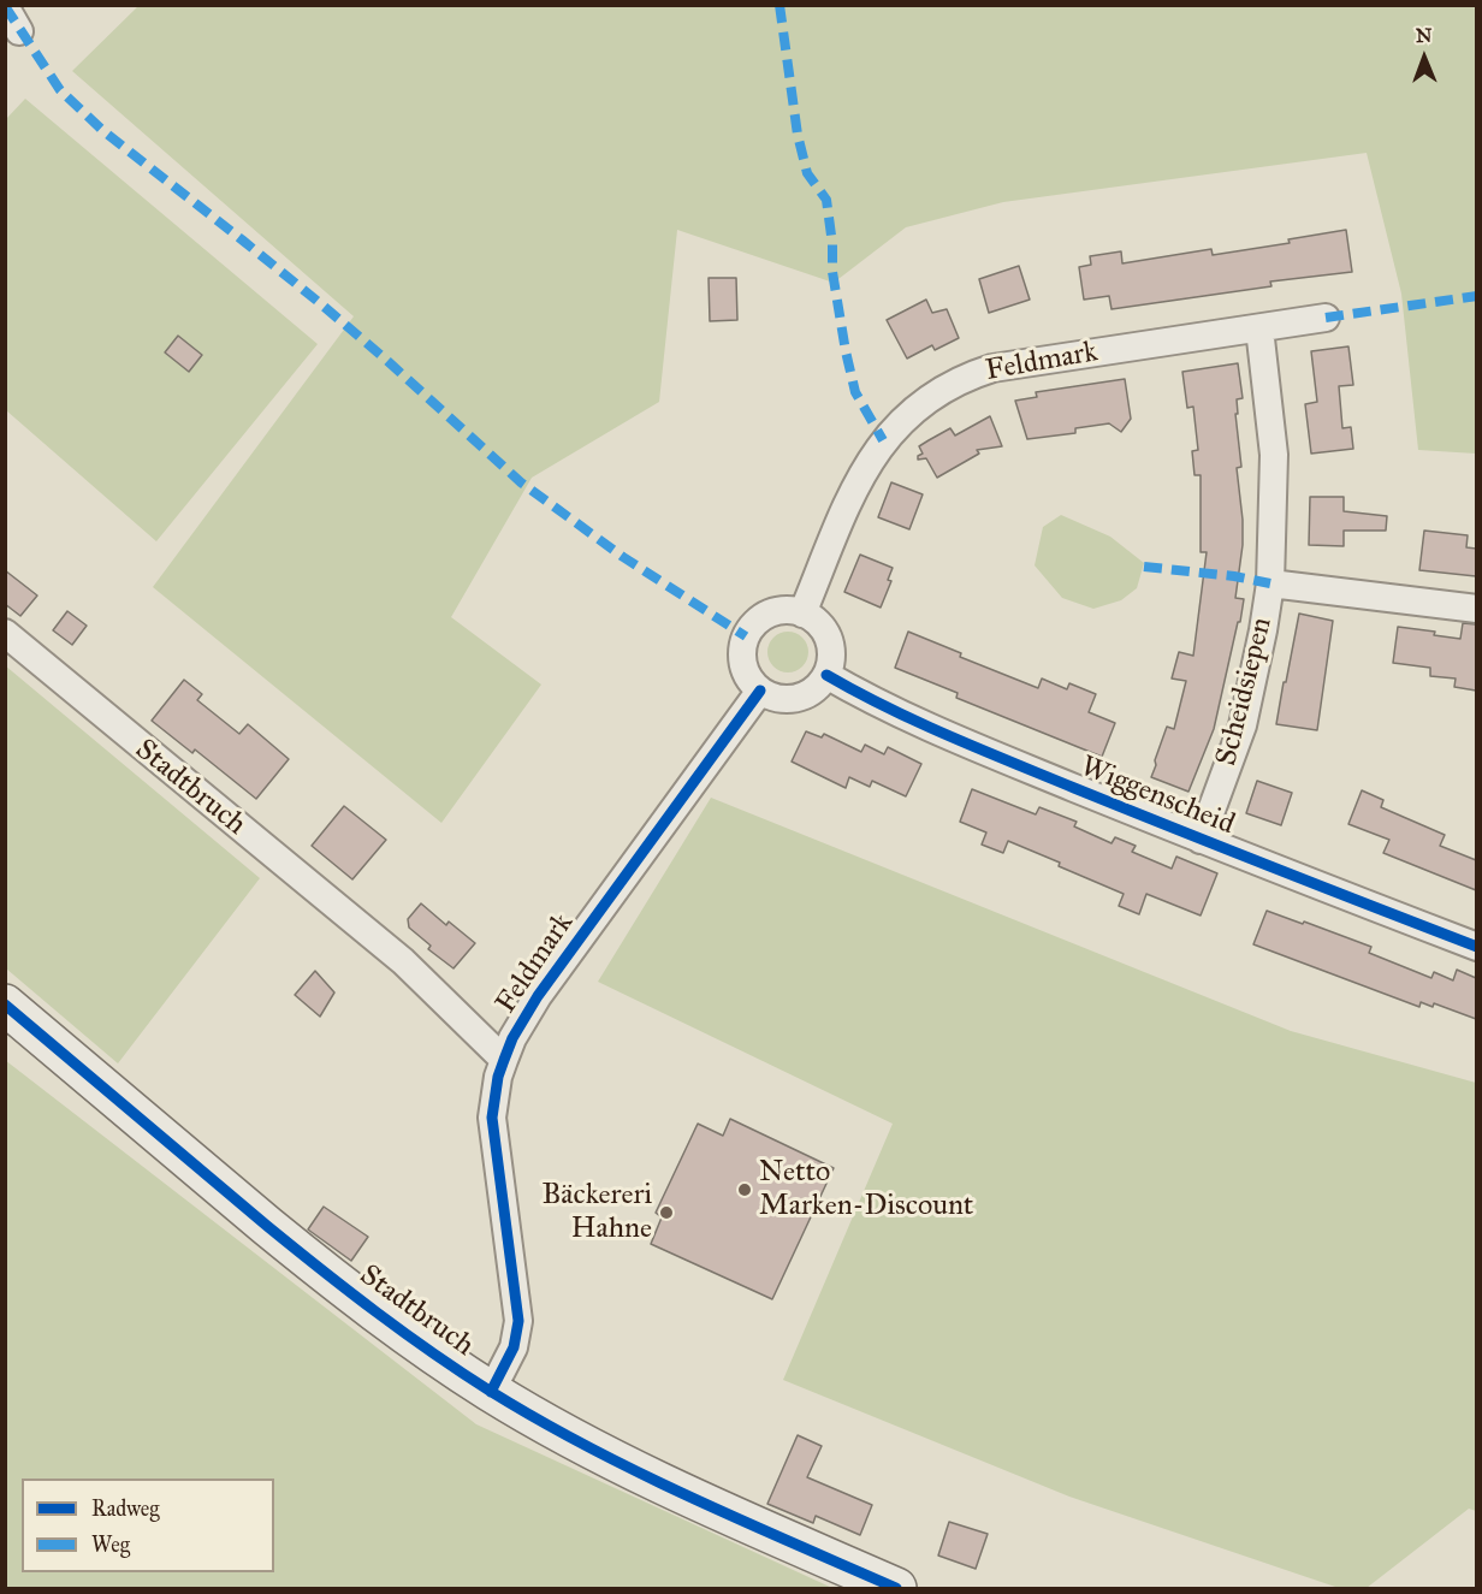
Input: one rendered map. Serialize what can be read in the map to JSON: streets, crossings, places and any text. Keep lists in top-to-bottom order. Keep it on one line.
{"streets":{"street":["Feldmark","Scheidsiepen","Stadtbruch","Wiggenscheid"]},"crossings":[["Feldmark","Scheidsiepen"],["Feldmark","Stadtbruch"],["Feldmark","Wiggenscheid"],["Scheidsiepen","Wiggenscheid"]],"places":["Netto Marken-Discount","Bäckereri Hahne"],"legend":["Radweg","Weg"],"north":"top"}
